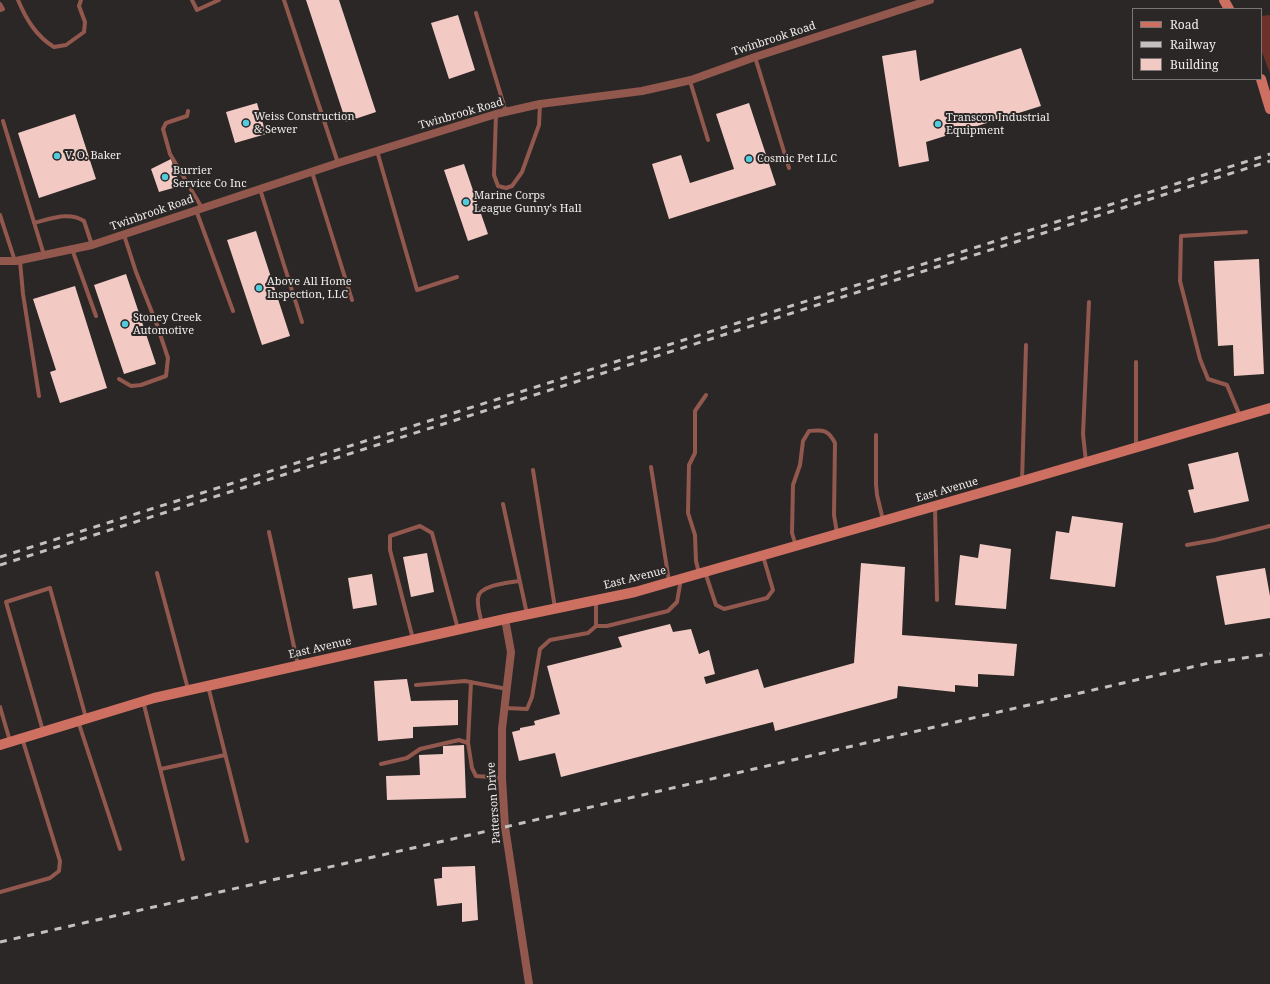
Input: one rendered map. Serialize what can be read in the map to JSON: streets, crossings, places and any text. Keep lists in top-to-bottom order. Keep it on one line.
{"streets":{"street":["Twinbrook Road","East Avenue","Patterson Drive"]},"crossings":[["East Avenue","Patterson Drive"]],"places":["Weiss Construction & Sewer","Transcon Industrial Equipment","V. O. Baker","Cosmic Pet LLC","Burrier Service Co Inc","Marine Corps League Gunny's Hall","Above All Home Inspection, LLC","Stoney Creek Automotive"],"legend":["Road","Railway","Building"]}
